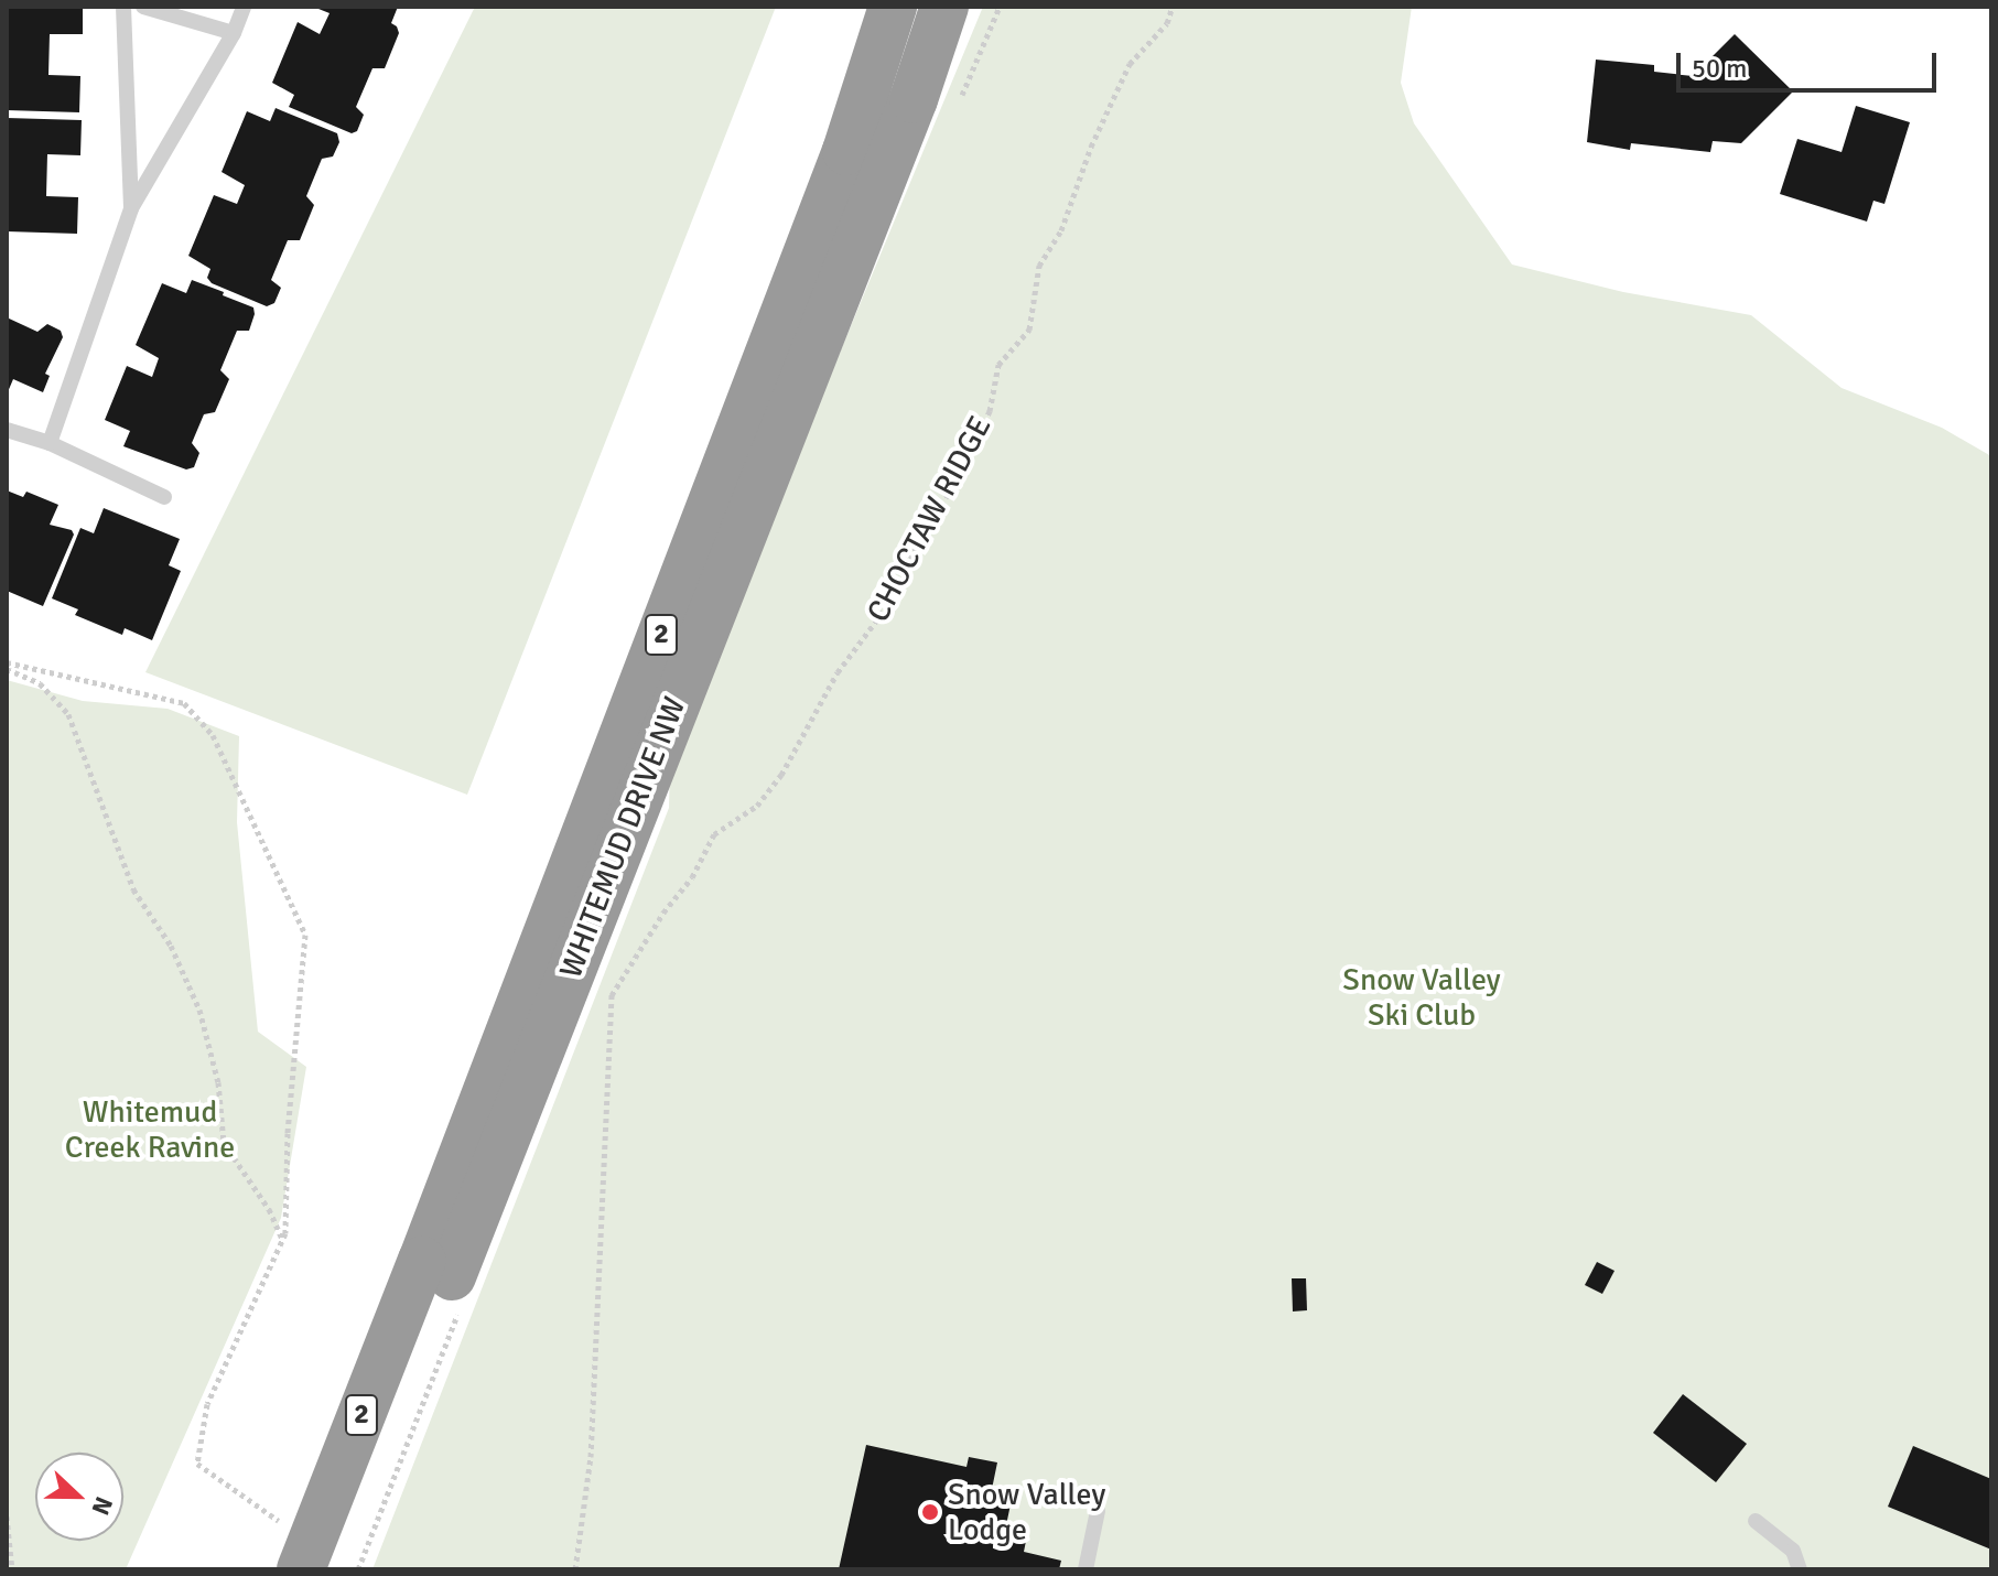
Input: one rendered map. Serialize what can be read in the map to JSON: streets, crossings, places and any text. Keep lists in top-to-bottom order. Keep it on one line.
{"streets":{"highway":["2","WHITEMUD DRIVE NW"],"path":["CHOCTAW RIDGE"]},"parks":["Snow Valley Ski Club","Whitemud Creek Ravine"],"places":["Snow Valley Lodge"],"scale_bar":"50 m","north":"right"}
